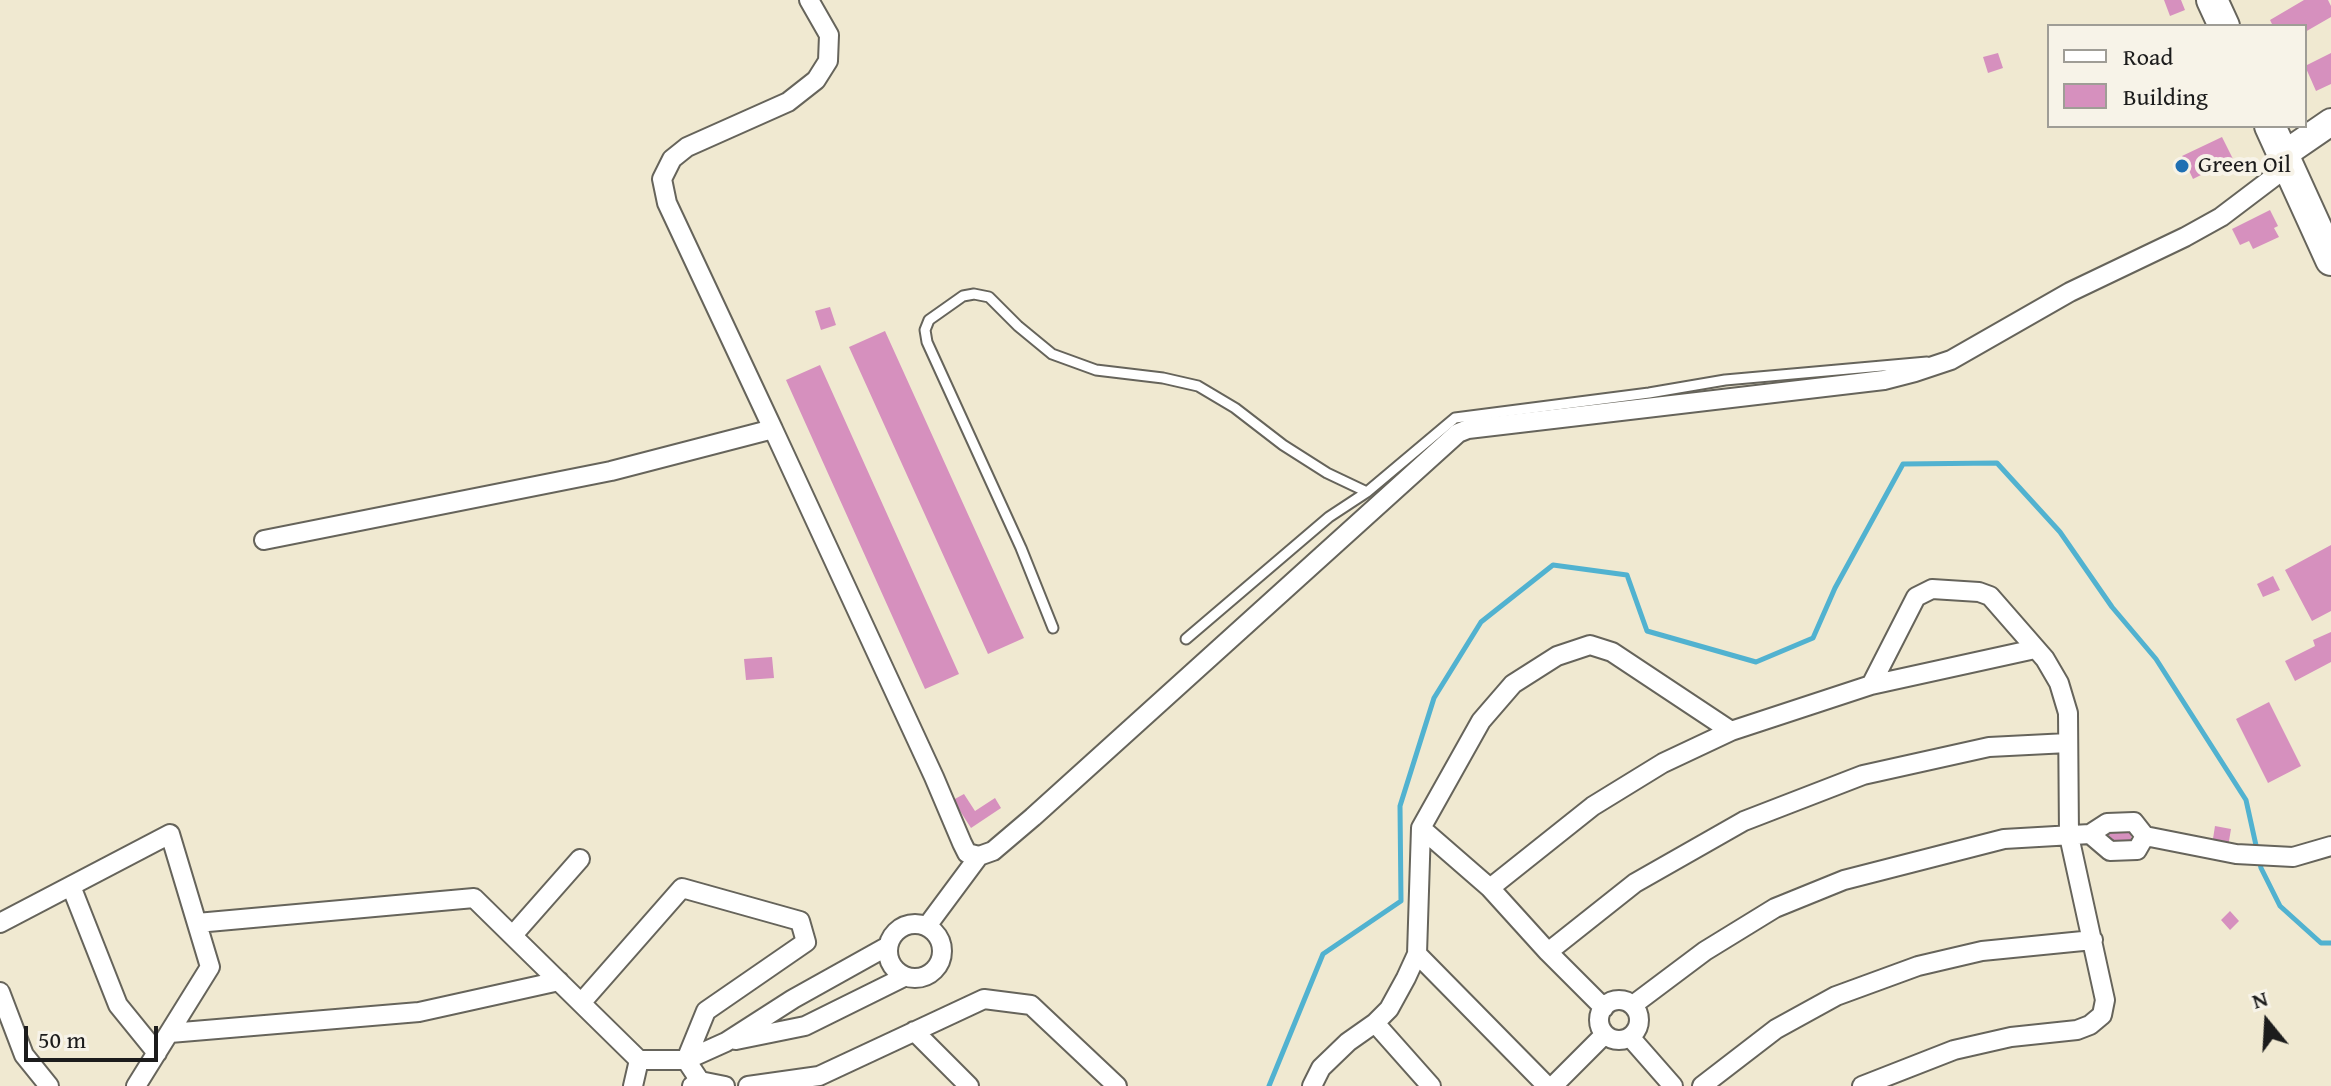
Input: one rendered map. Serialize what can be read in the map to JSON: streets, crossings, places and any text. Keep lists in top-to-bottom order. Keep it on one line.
{"places":["Green Oil"],"legend":["Road","Building"],"scale_bar":"50 m","north":"top"}
